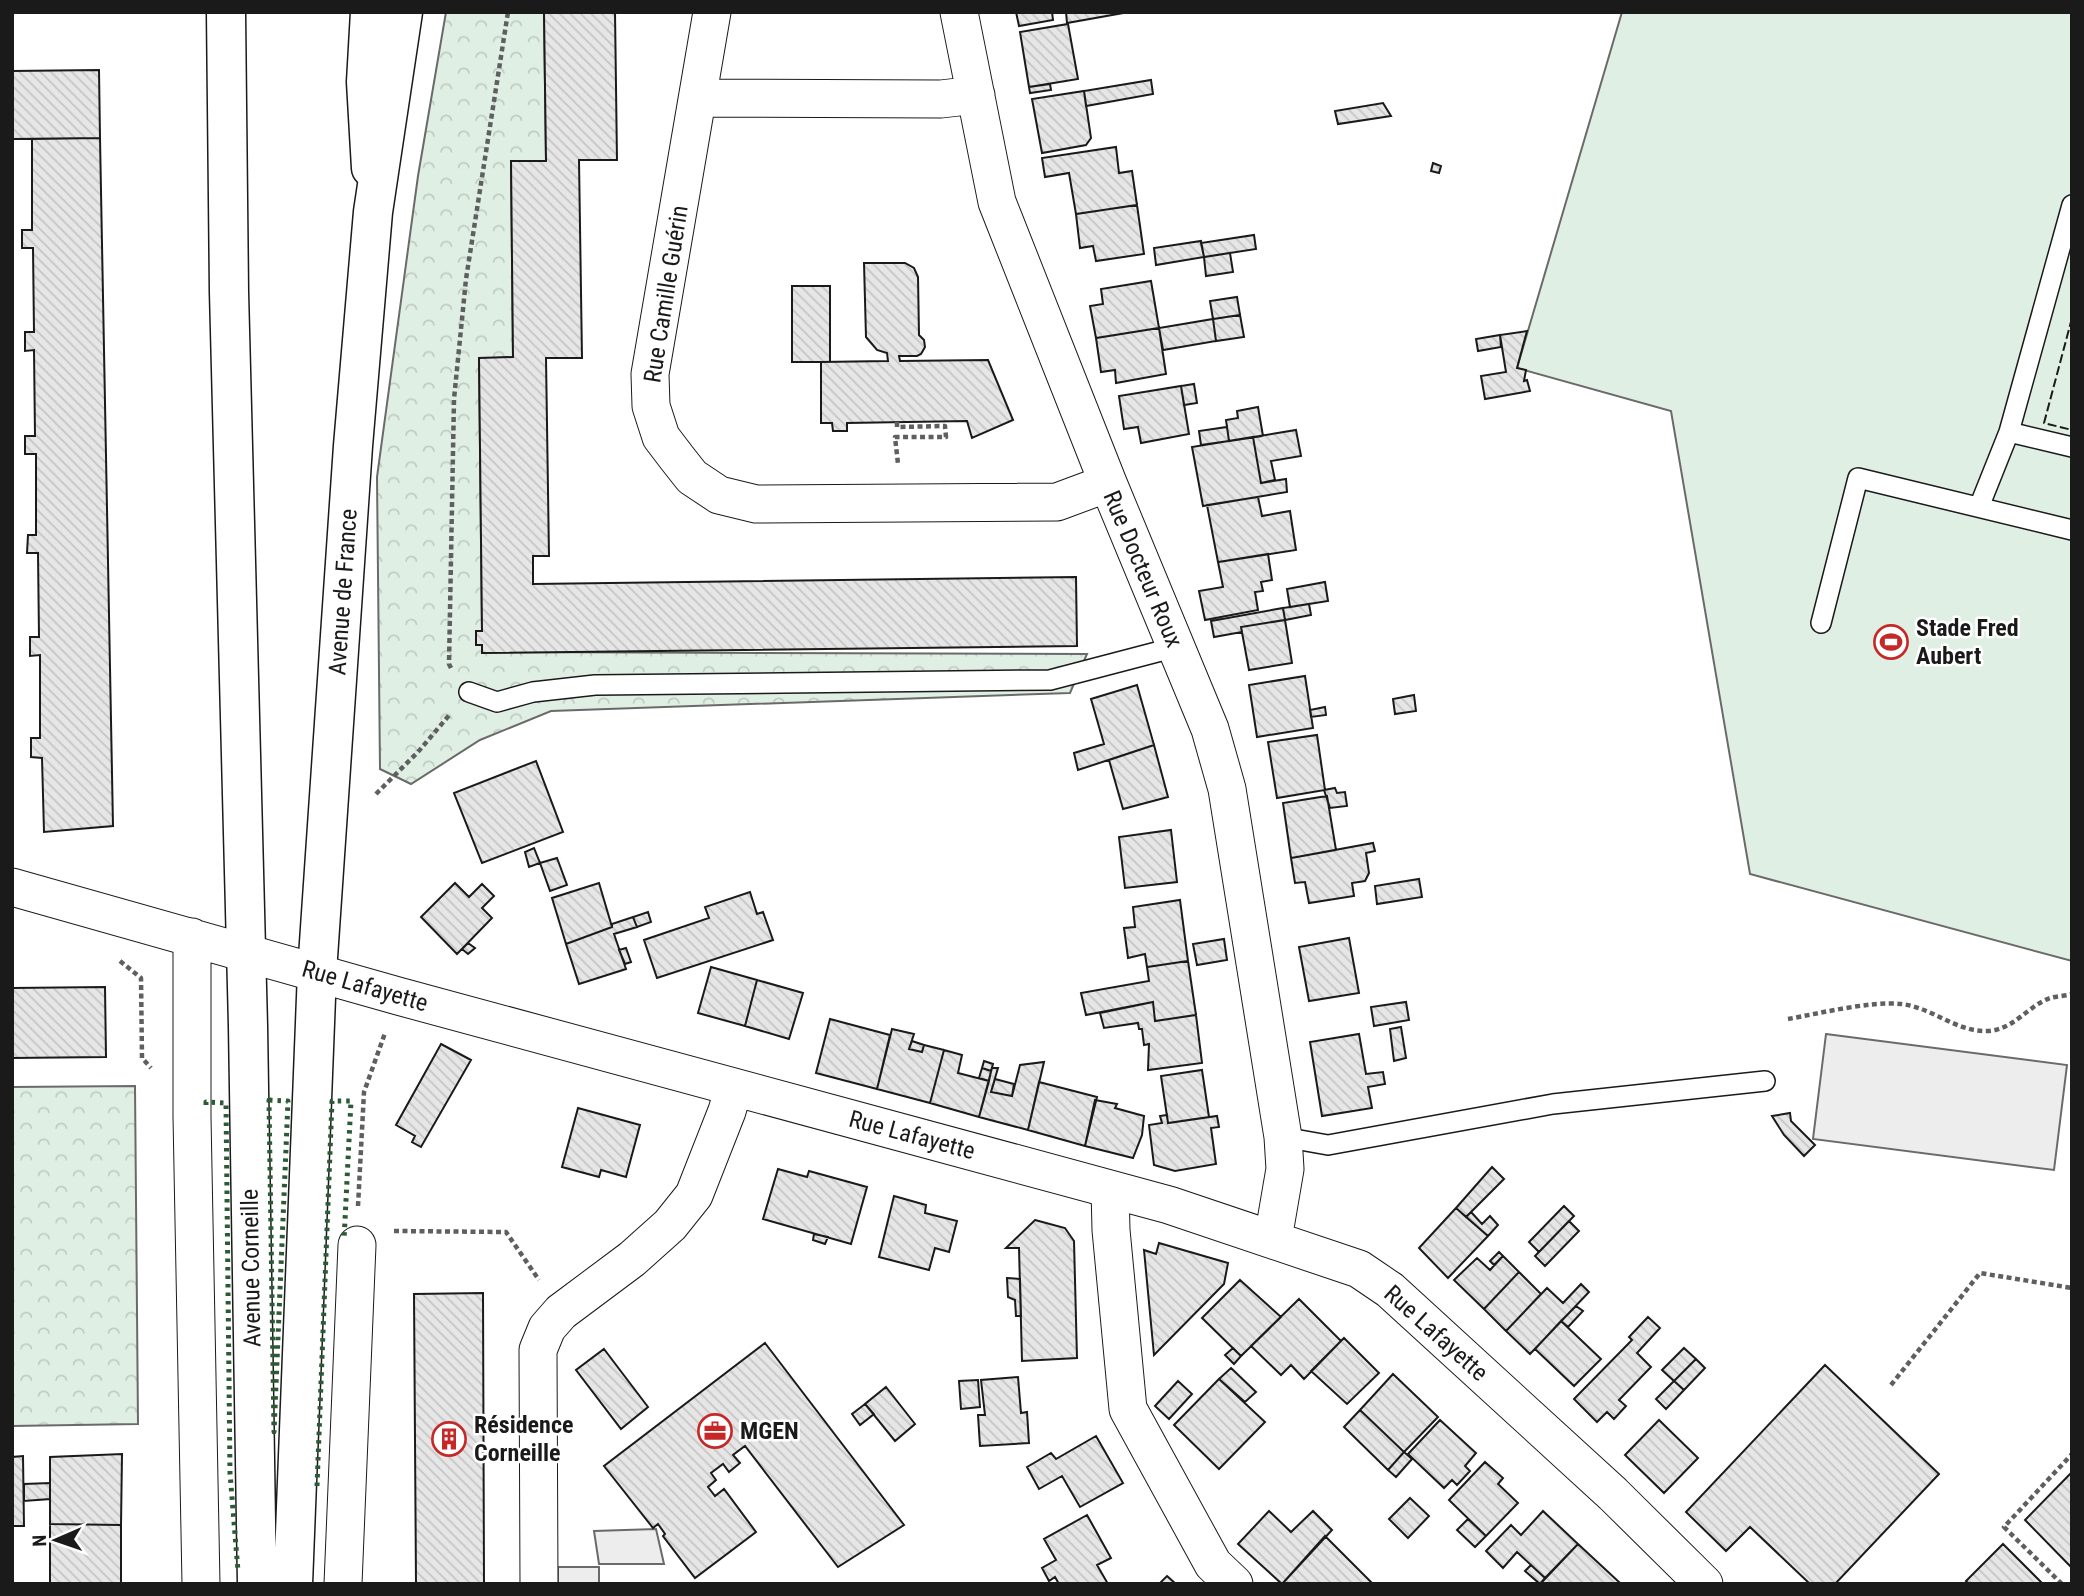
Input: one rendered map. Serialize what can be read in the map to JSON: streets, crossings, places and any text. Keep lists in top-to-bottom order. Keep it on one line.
{"streets":{"main road":["Avenue de France","Avenue Corneille"],"street":["Rue Camille Guérin","Rue Docteur Roux","Rue Lafayette"]},"crossings":[["Rue Camille Guérin","Rue Docteur Roux"],["Rue Docteur Roux","Rue Lafayette"],["Avenue de France","Rue Lafayette"],["Avenue de France","Avenue Corneille"],["Rue Lafayette","Avenue Corneille"]],"places":{"sports":["Stade Fred Aubert"],"office":["MGEN"],"building":["Résidence Corneille"]},"north":"left"}
